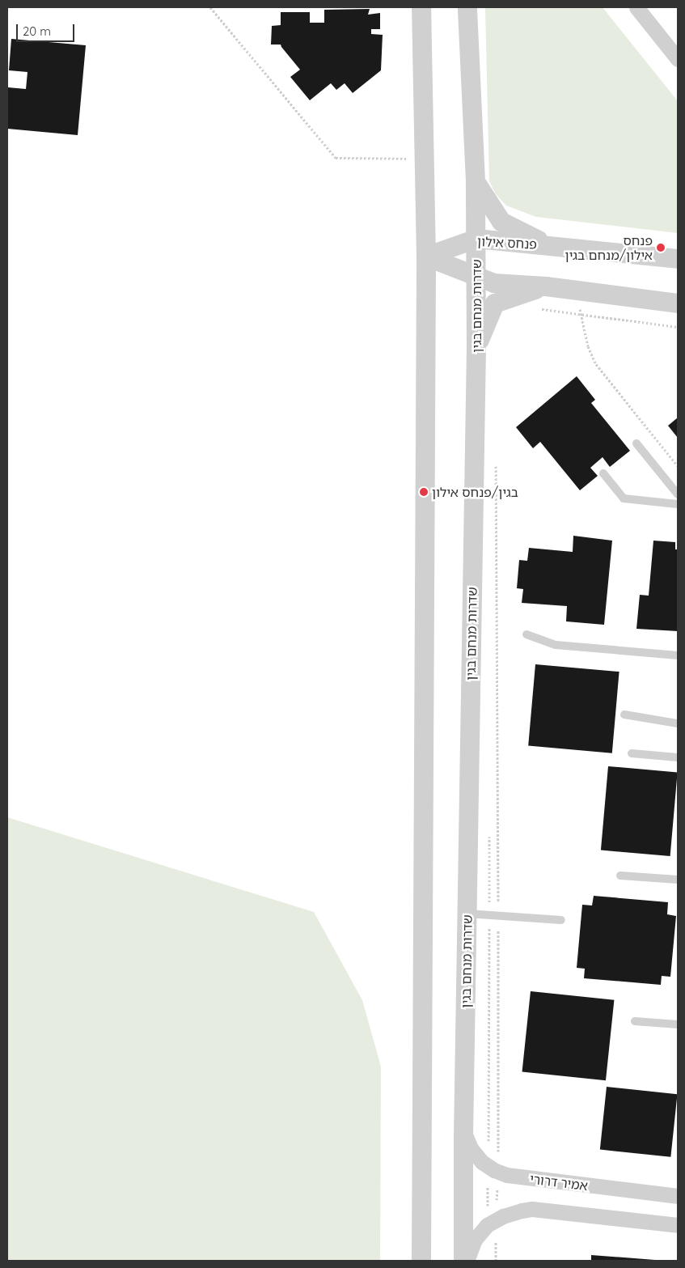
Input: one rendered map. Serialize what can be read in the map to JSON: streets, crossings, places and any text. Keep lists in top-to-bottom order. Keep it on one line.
{"streets":{"street":["פנחס אילון","שדרות מנחם בגין","אמיר דרורי"]},"crossings":[["פנחס אילון","שדרות מנחם בגין"],["שדרות מנחם בגין","אמיר דרורי"]],"places":["פנחס אילון/מנחם בגין","בגין/פנחס אילון"],"scale_bar":"20 m"}
